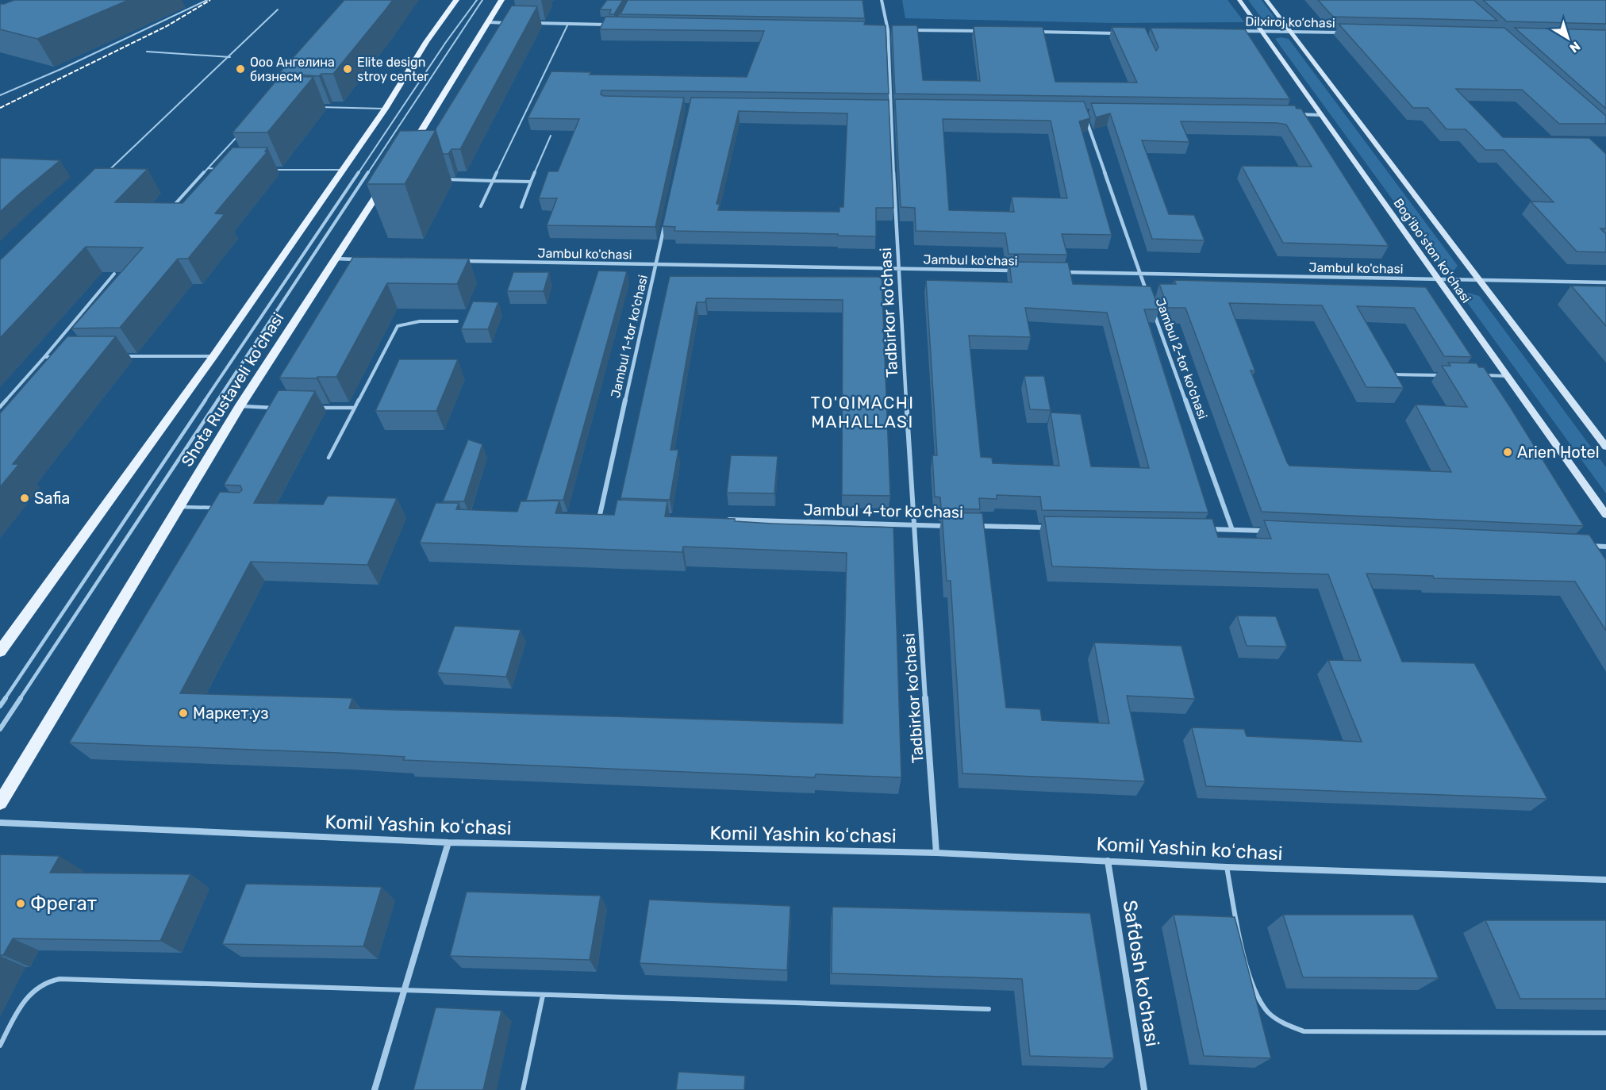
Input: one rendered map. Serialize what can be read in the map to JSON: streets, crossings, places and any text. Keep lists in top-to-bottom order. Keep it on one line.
{"streets":{"main road":["Shota Rustaveli ko'chasi"],"street":["Dilxiroj ko‘chasi","Bogʻiboʻston koʻchasi","Jambul ko'chasi","Tadbirkor ko'chasi","Jambul 1-tor ko'chasi","Jambul 2-tor ko'chasi","Jambul 4-tor ko'chasi","Komil Yashin koʻchasi","Safdosh ko'chasi"]},"crossings":[["Dilxiroj ko‘chasi","Bogʻiboʻston koʻchasi"],["Bogʻiboʻston koʻchasi","Jambul ko'chasi"],["Jambul ko'chasi","Tadbirkor ko'chasi"],["Jambul ko'chasi","Jambul 1-tor ko'chasi"],["Jambul ko'chasi","Jambul 2-tor ko'chasi"],["Tadbirkor ko'chasi","Jambul 4-tor ko'chasi"],["Tadbirkor ko'chasi","Komil Yashin koʻchasi"],["Komil Yashin koʻchasi","Safdosh ko'chasi"]],"districts":["TO'QIMACHI MAHALLASI"],"places":["Ооо Ангелина бизнесм","Elite design stroy center","Arien Hotel","Safia","Маркет.уз","Фрегат"],"north":"bottom right"}
